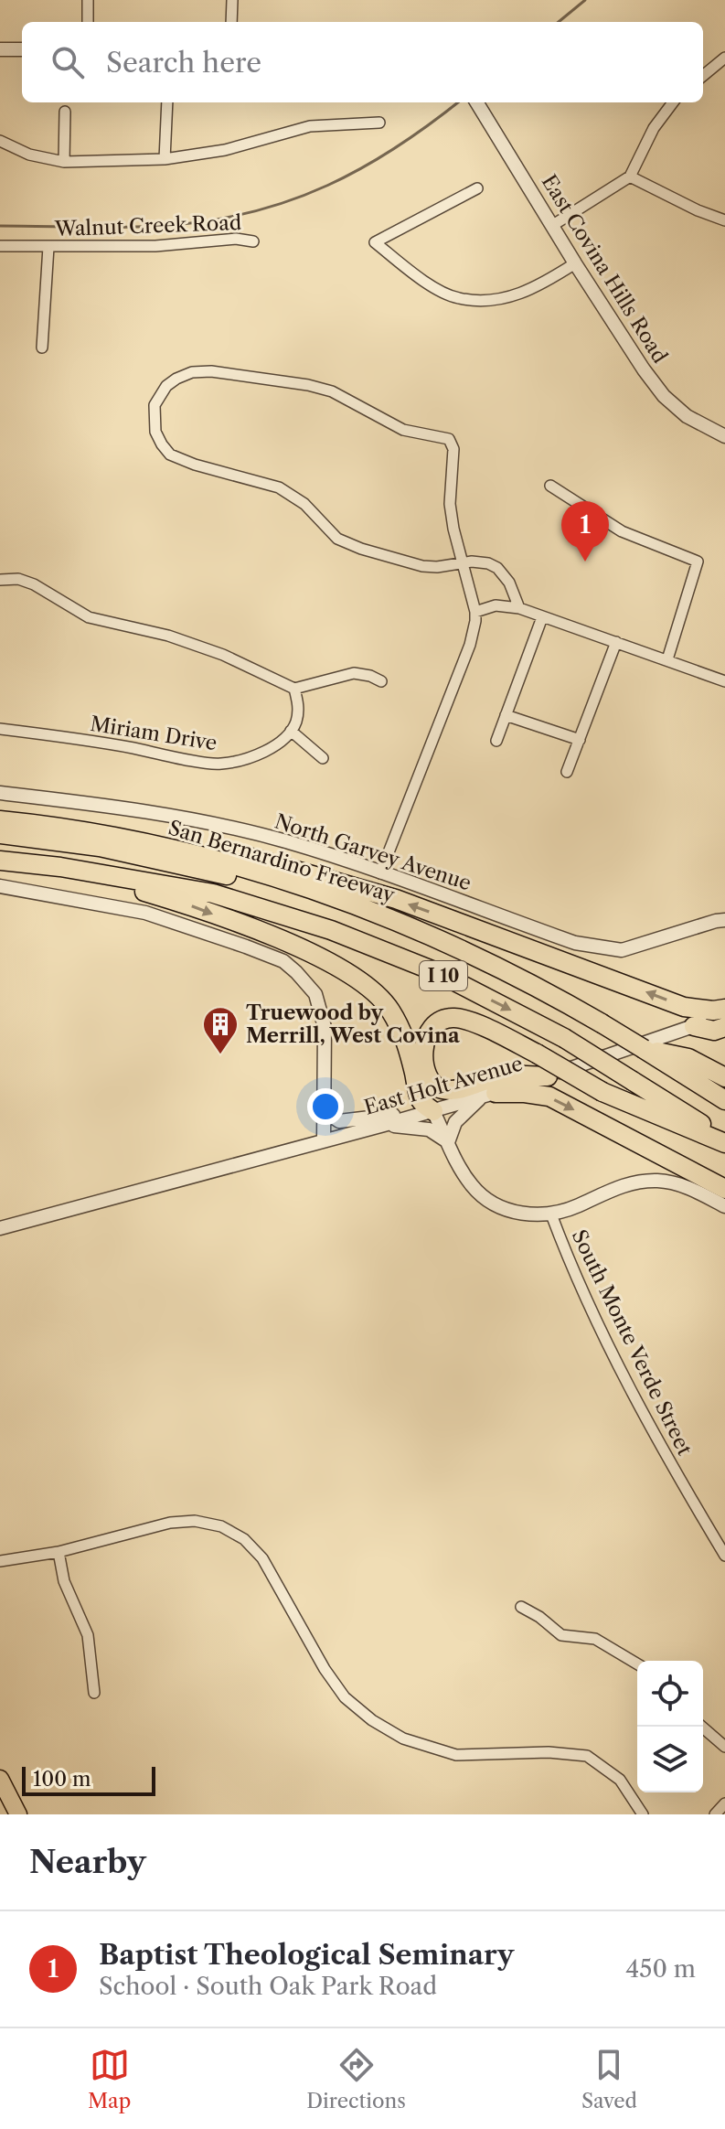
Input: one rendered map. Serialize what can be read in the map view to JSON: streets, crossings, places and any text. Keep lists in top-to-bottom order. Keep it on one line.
{"streets":{"highway":["San Bernardino Freeway","I 10"],"street":["Walnut Creek Road","East Covina Hills Road","Miriam Drive","North Garvey Avenue","East Holt Avenue","South Monte Verde Street"]},"places":{"building":["Truewood by Merrill, West Covina"]},"scale_bar":"100 m","page":{"search":"Search here","pins":"1","scale":"100 m","heading":"Nearby","list":[{"mark":"1","name":"Baptist Theological Seminary","note":"School · South Oak Park Road","value":"450 m"}],"nav":["Map","Directions","Saved"]}}
